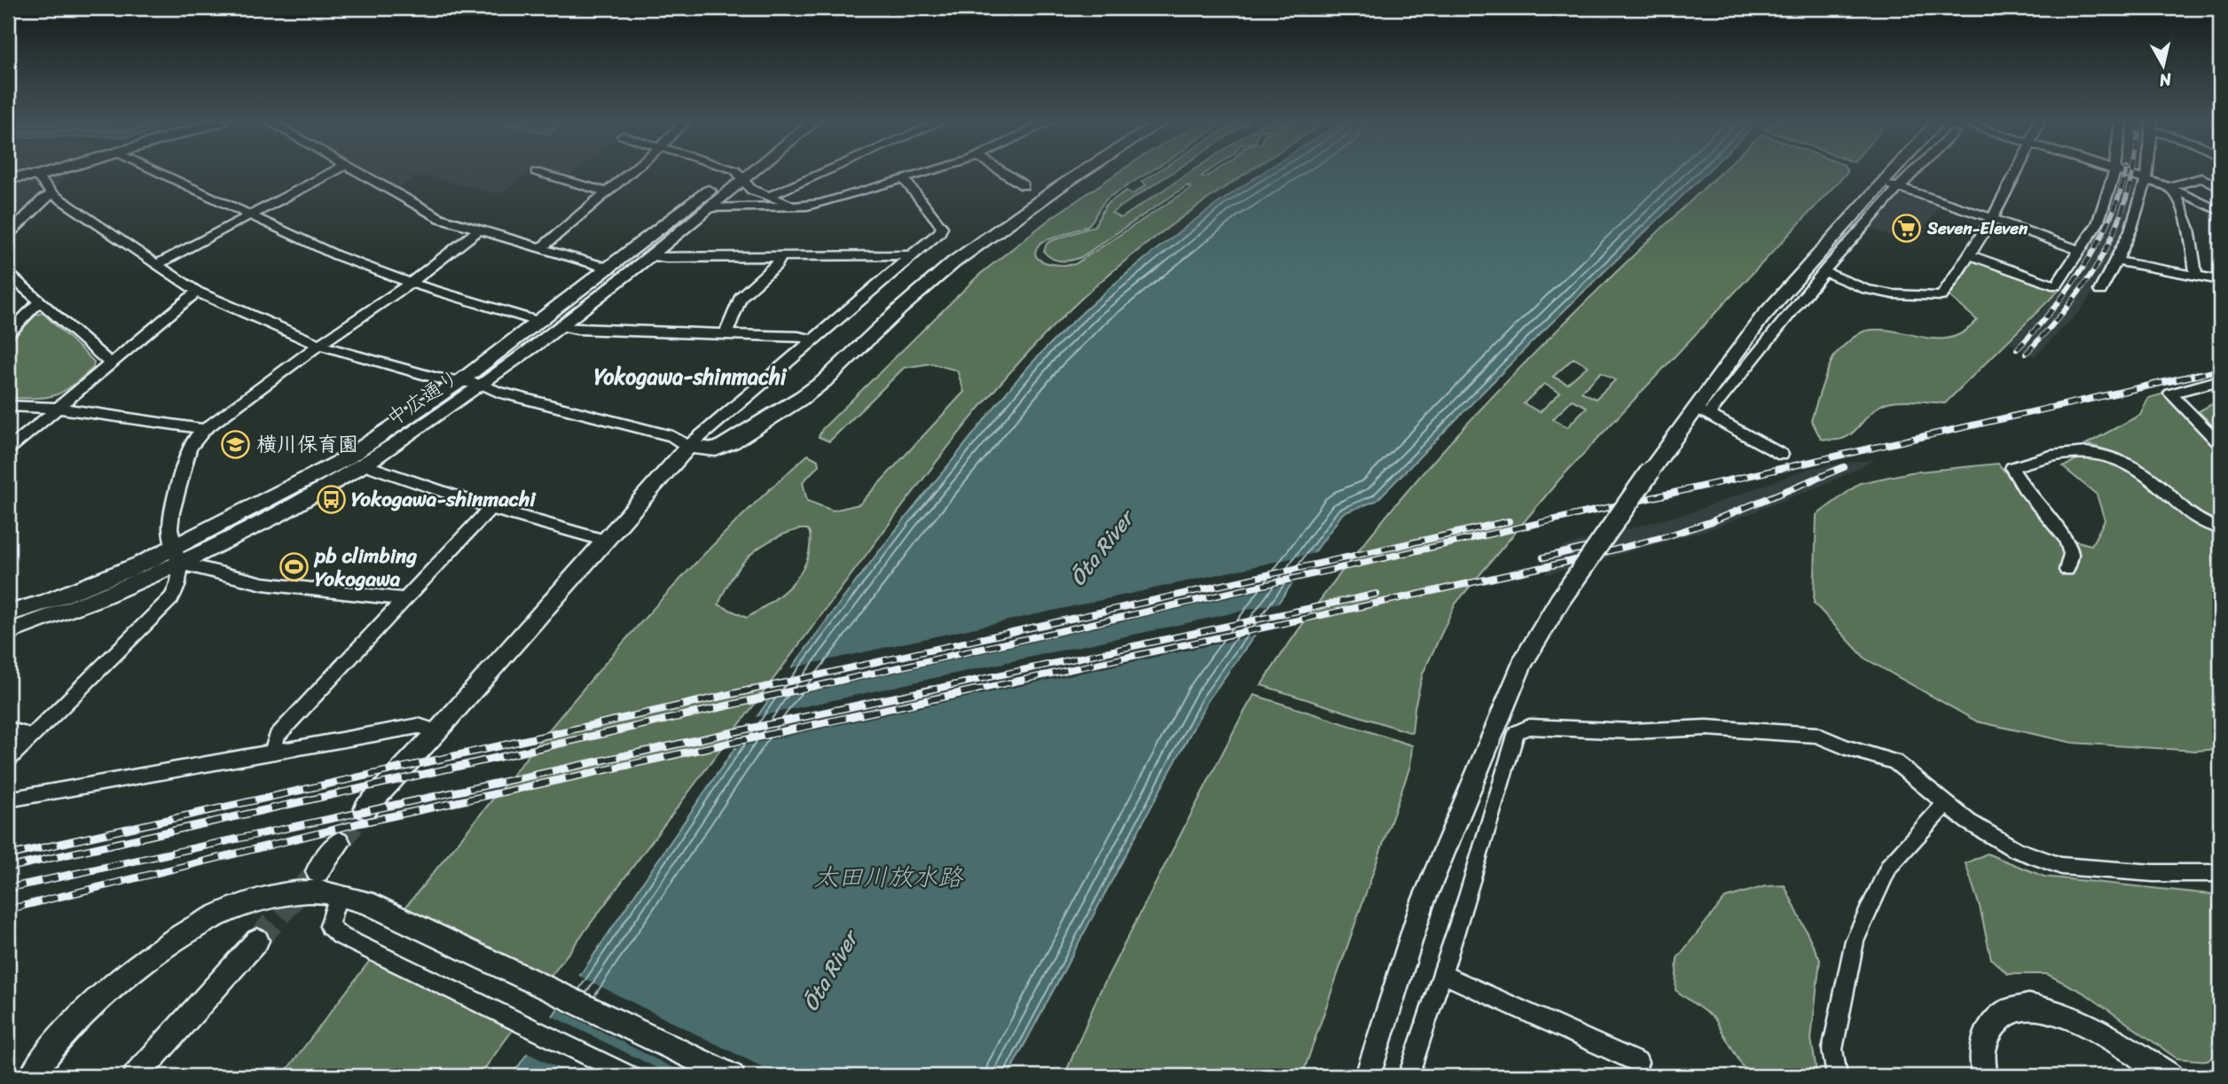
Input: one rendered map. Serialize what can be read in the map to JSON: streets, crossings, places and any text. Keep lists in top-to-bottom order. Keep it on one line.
{"streets":{"street":["中広通り"]},"districts":["Yokogawa-shinmachi"],"water":["Ōta River","太田川放水路"],"places":{"supermarket":["Seven-Eleven"],"school or university":["横川保育園"],"bus stop":["Yokogawa-shinmachi"],"sports":["pb climbing Yokogawa"]},"north":"bottom"}
